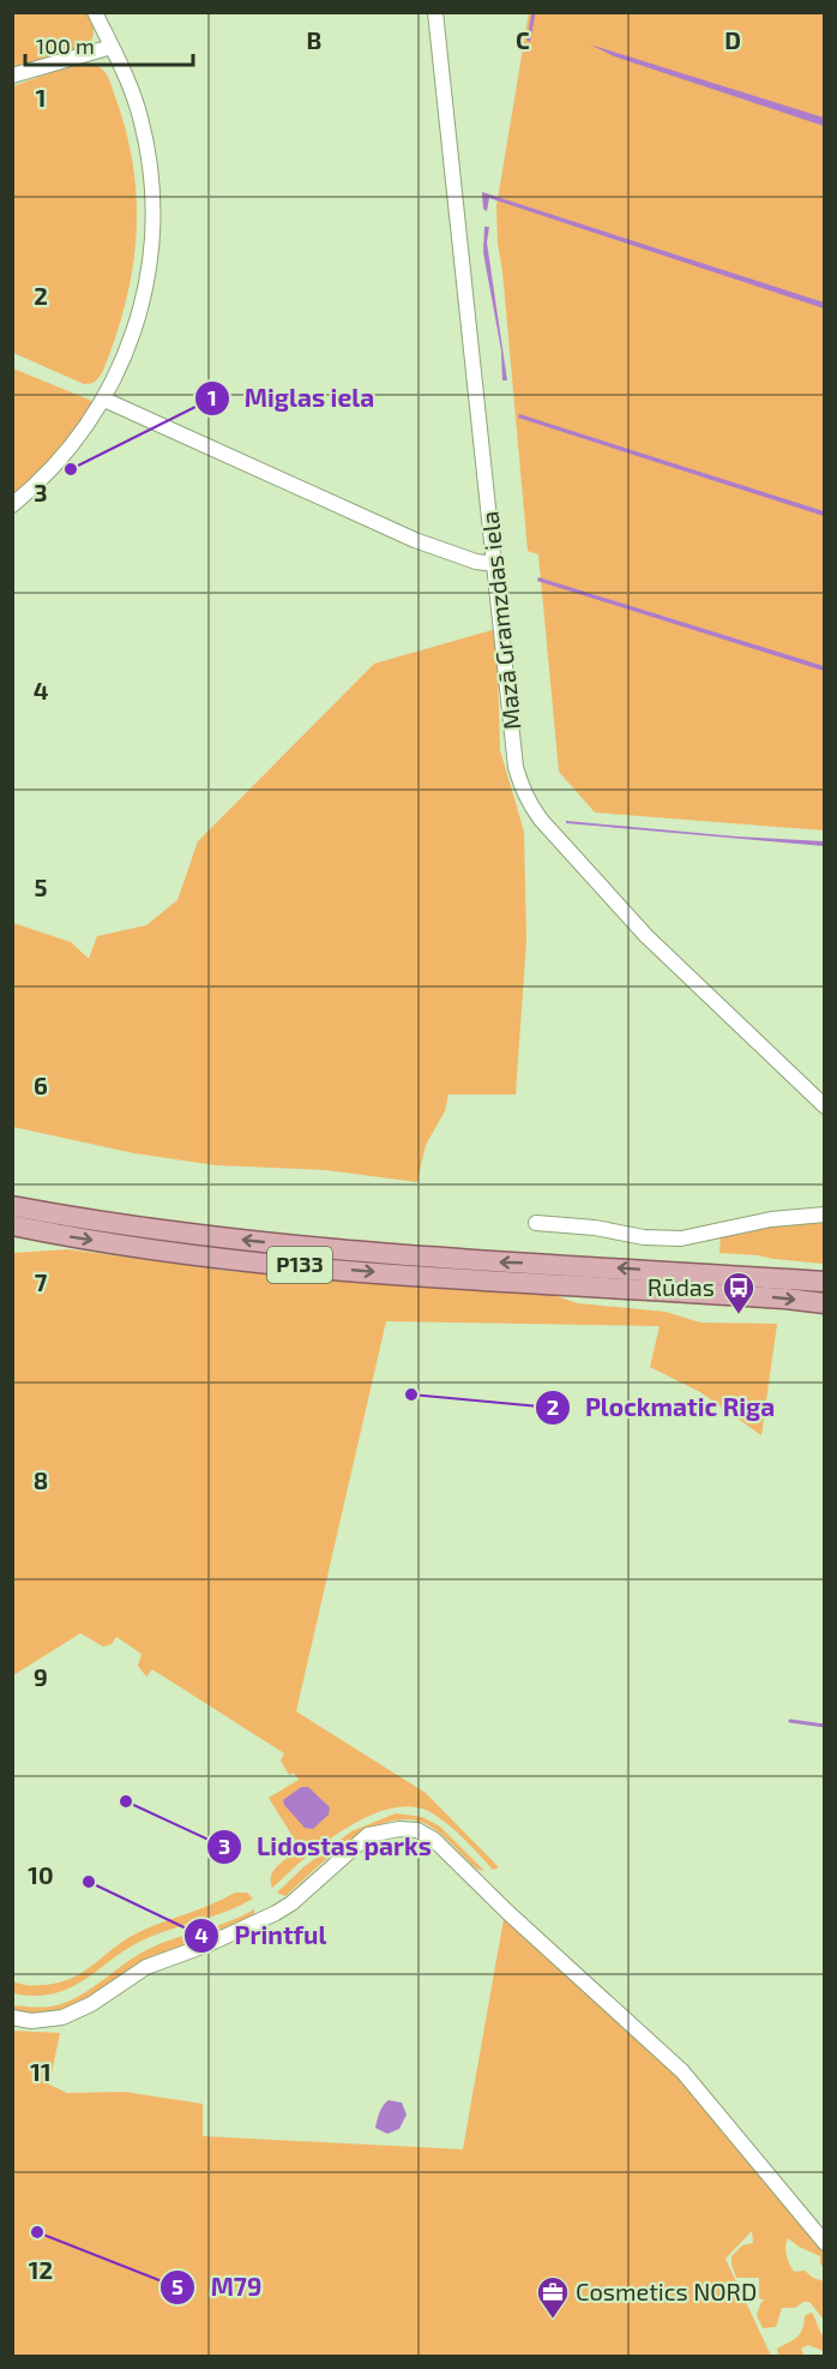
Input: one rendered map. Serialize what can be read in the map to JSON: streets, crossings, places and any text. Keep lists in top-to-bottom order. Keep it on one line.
{"streets":{"main road":["P133"],"street":["Mazā Gramzdas iela"]},"places":{"other":["Miglas iela","Plockmatic Riga","Lidostas parks","Printful","M79"],"bus stop":["Rūdas"],"office":["Cosmetics NORD"]},"scale_bar":"100 m","grid":{"columns":["B","C","D"],"rows":["1","2","3","4","5","6","7","8","9","10","11","12"]}}
